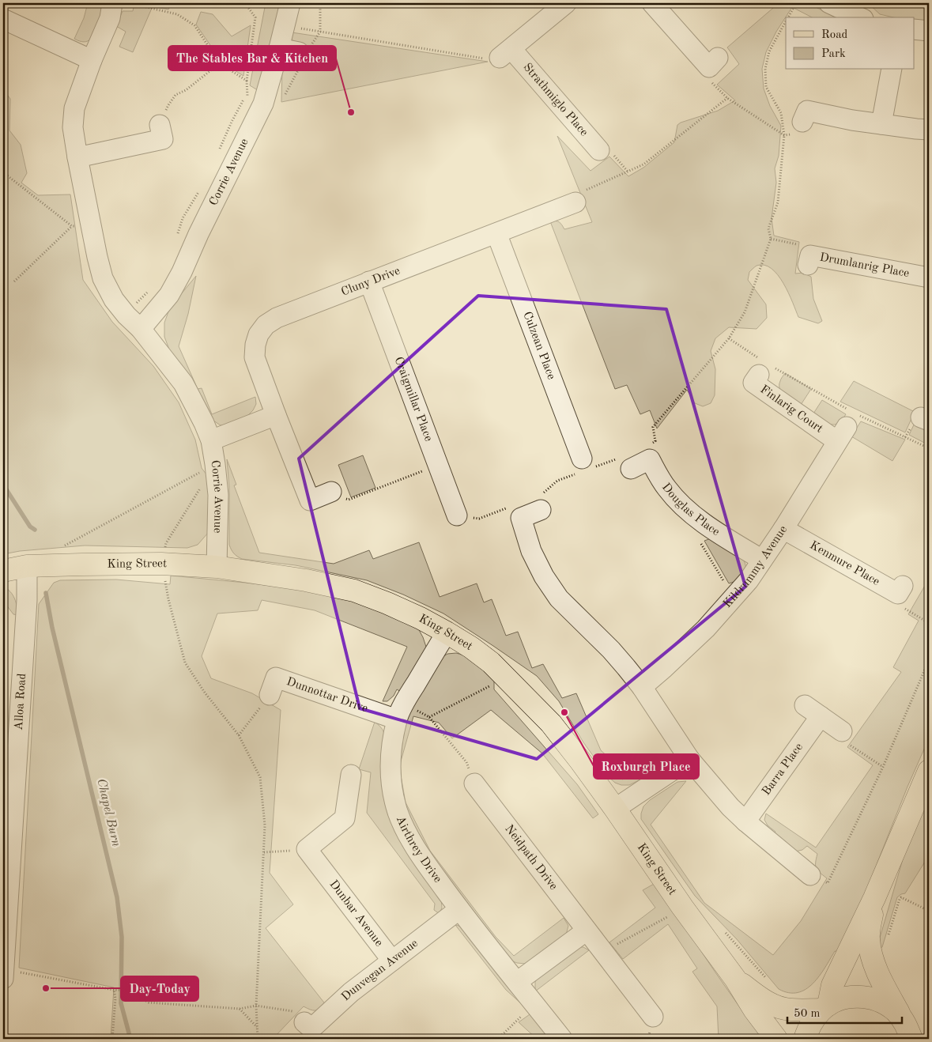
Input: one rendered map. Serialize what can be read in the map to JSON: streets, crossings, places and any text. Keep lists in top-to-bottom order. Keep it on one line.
{"streets":{"main road":["King Street"],"street":["Strathmiglo Place","Corrie Avenue","Drumlanrig Place","Cluny Drive","Culzean Place","Craigmillar Place","Finlarig Court","Douglas Place","Kenmure Place","Kildrummy Avenue","Dunnottar Drive","Alloa Road","Barra Place","Airthrey Drive","Neidpath Drive","Dunbar Avenue","Dunvegan Avenue"]},"crossings":[["Corrie Avenue","King Street"],["Cluny Drive","Culzean Place"],["Cluny Drive","Craigmillar Place"],["Finlarig Court","Kildrummy Avenue"],["Douglas Place","Kildrummy Avenue"],["Kenmure Place","Kildrummy Avenue"],["King Street","Alloa Road"],["King Street","Airthrey Drive"],["Dunnottar Drive","Airthrey Drive"],["Airthrey Drive","Dunvegan Avenue"],["Dunbar Avenue","Dunvegan Avenue"]],"water":["Chapel Burn"],"places":["The Stables Bar & Kitchen","Roxburgh Place","Day-Today"],"legend":["Road","Park"],"scale_bar":"50 m"}
